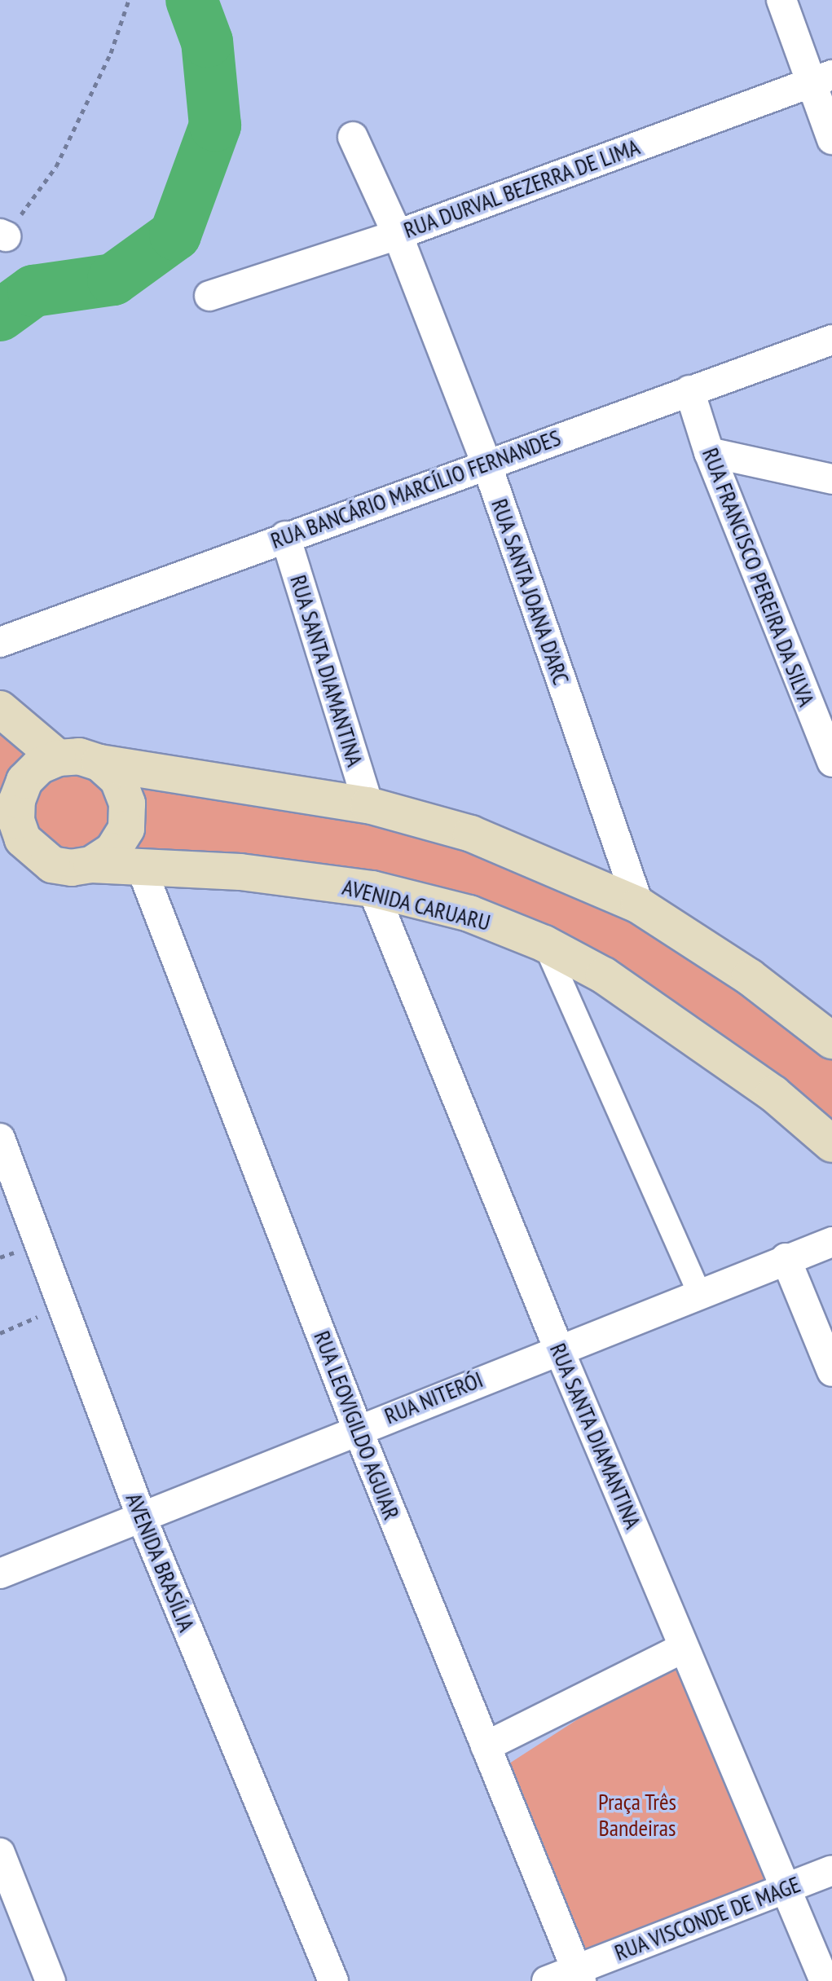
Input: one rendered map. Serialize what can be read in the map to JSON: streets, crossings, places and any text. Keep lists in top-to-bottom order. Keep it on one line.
{"streets":{"main road":["AVENIDA CARUARU"],"street":["RUA DURVAL BEZERRA DE LIMA","RUA BANCÁRIO MARCÍLIO FERNANDES","RUA FRANCISCO PEREIRA DA SILVA","RUA SANTA JOANA D'ARC","RUA SANTA DIAMANTINA","RUA NITERÓI","RUA LEOVIGILDO AGUIAR","AVENIDA BRASÍLIA","RUA VISCONDE DE MAGE"]},"crossings":[["RUA DURVAL BEZERRA DE LIMA","RUA SANTA JOANA D'ARC"],["RUA BANCÁRIO MARCÍLIO FERNANDES","RUA FRANCISCO PEREIRA DA SILVA"],["RUA BANCÁRIO MARCÍLIO FERNANDES","RUA SANTA JOANA D'ARC"],["RUA BANCÁRIO MARCÍLIO FERNANDES","RUA SANTA DIAMANTINA"],["RUA SANTA DIAMANTINA","AVENIDA CARUARU"],["RUA SANTA DIAMANTINA","RUA NITERÓI"],["RUA SANTA DIAMANTINA","RUA VISCONDE DE MAGE"],["AVENIDA CARUARU","RUA LEOVIGILDO AGUIAR"],["RUA NITERÓI","RUA LEOVIGILDO AGUIAR"],["RUA NITERÓI","AVENIDA BRASÍLIA"],["RUA LEOVIGILDO AGUIAR","RUA VISCONDE DE MAGE"]],"parks":["Praça Três Bandeiras"]}
